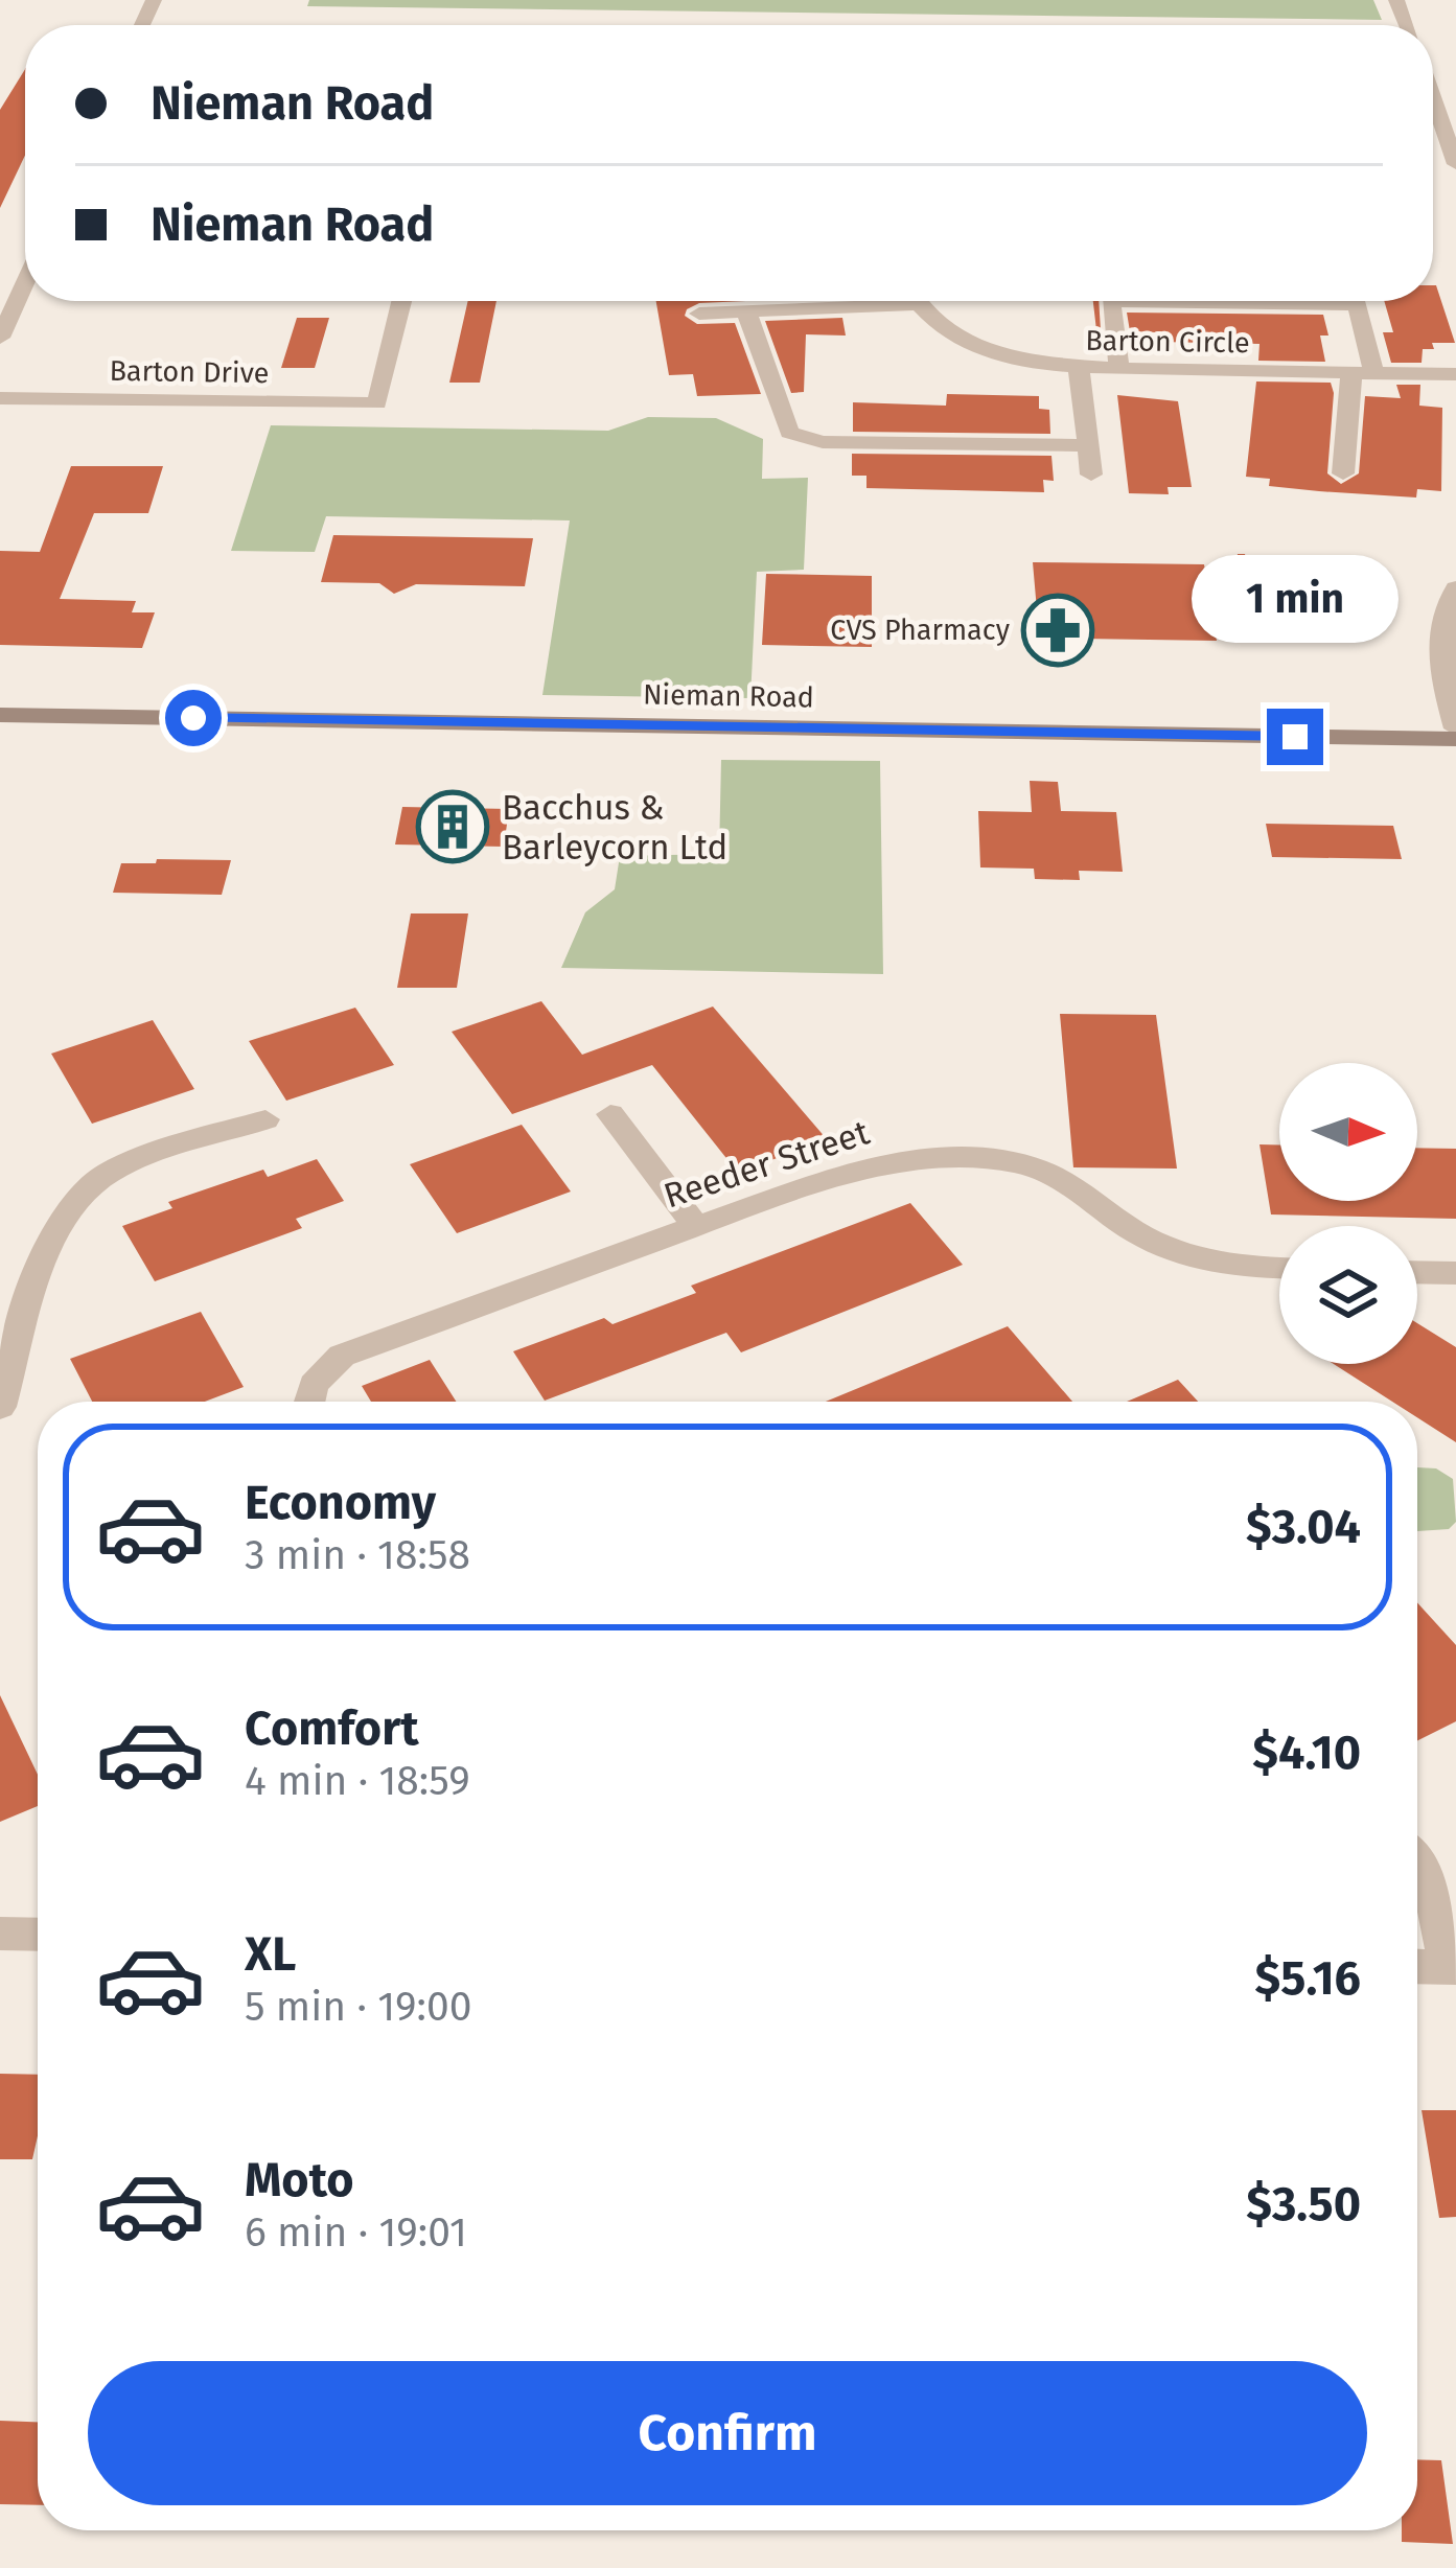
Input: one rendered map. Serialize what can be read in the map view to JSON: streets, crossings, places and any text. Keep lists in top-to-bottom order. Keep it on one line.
{"streets":{"main road":["Nieman Road"],"street":["Barton Circle","Barton Drive","Reeder Street"]},"places":{"pharmacy":["CVS Pharmacy"],"building":["Bacchus & Barleycorn Ltd"]},"north":"right","page":{"banner":["Nieman Road","Nieman Road"],"bubble":"1 min","list":[{"name":"Economy","note":"3 min · 18:58","value":"$3.04"},{"name":"Comfort","note":"4 min · 18:59","value":"$4.10"},{"name":"XL","note":"5 min · 19:00","value":"$5.16"},{"name":"Moto","note":"6 min · 19:01","value":"$3.50"}],"buttons":"Confirm"}}
